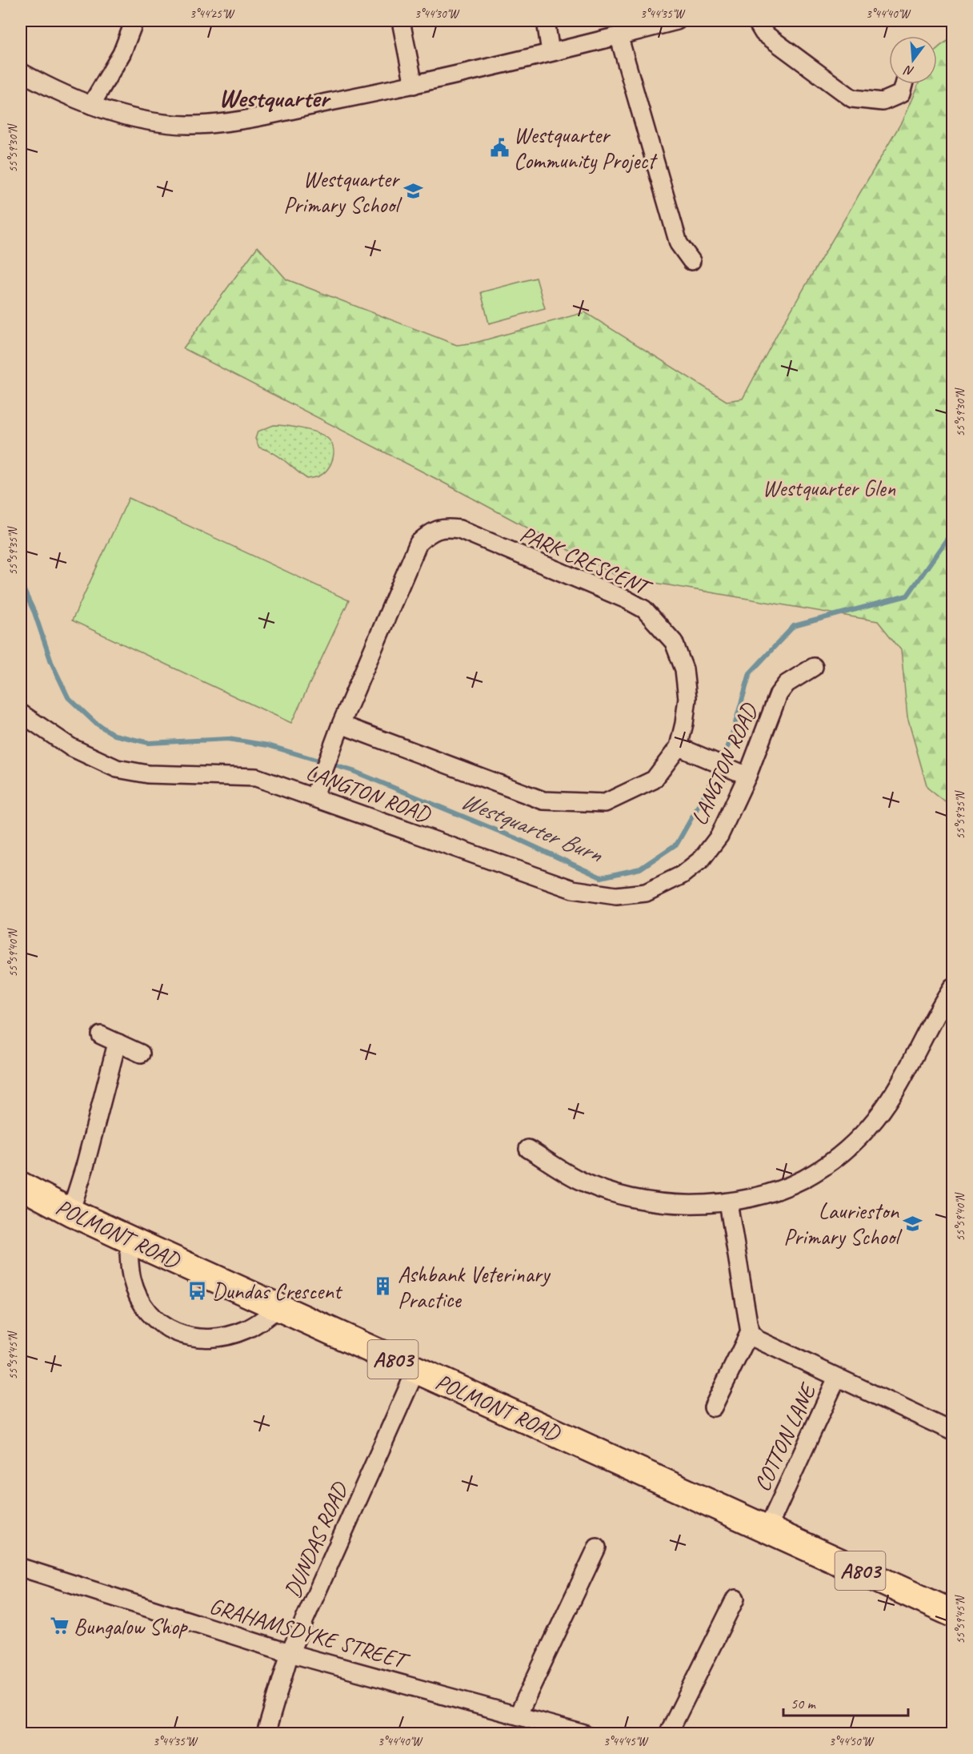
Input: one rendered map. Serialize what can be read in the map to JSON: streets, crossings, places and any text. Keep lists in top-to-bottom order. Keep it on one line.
{"streets":{"main road":["POLMONT ROAD","A803"],"street":["PARK CRESCENT","LANGTON ROAD","COTTON LANE","DUNDAS ROAD","GRAHAMSDYKE STREET"]},"crossings":[["PARK CRESCENT","LANGTON ROAD"],["POLMONT ROAD","A803"],["POLMONT ROAD","COTTON LANE"],["POLMONT ROAD","DUNDAS ROAD"],["A803","COTTON LANE"],["DUNDAS ROAD","GRAHAMSDYKE STREET"]],"districts":["Westquarter"],"water":["Westquarter Burn"],"parks":["Westquarter Glen"],"places":{"public building":["Westquarter Community Project"],"school or university":["Westquarter Primary School","Laurieston Primary School"],"building":["Ashbank Veterinary Practice"],"bus stop":["Dundas Crescent"],"supermarket":["Bungalow Shop"]},"scale_bar":"50 m","north":"bottom","coordinates":["3°44'25\"W","3°44'30\"W","3°44'35\"W","3°44'40\"W","55°59'30\"N","55°59'35\"N","55°59'40\"N","55°59'45\"N","3°44'45\"W","3°44'50\"W"]}
